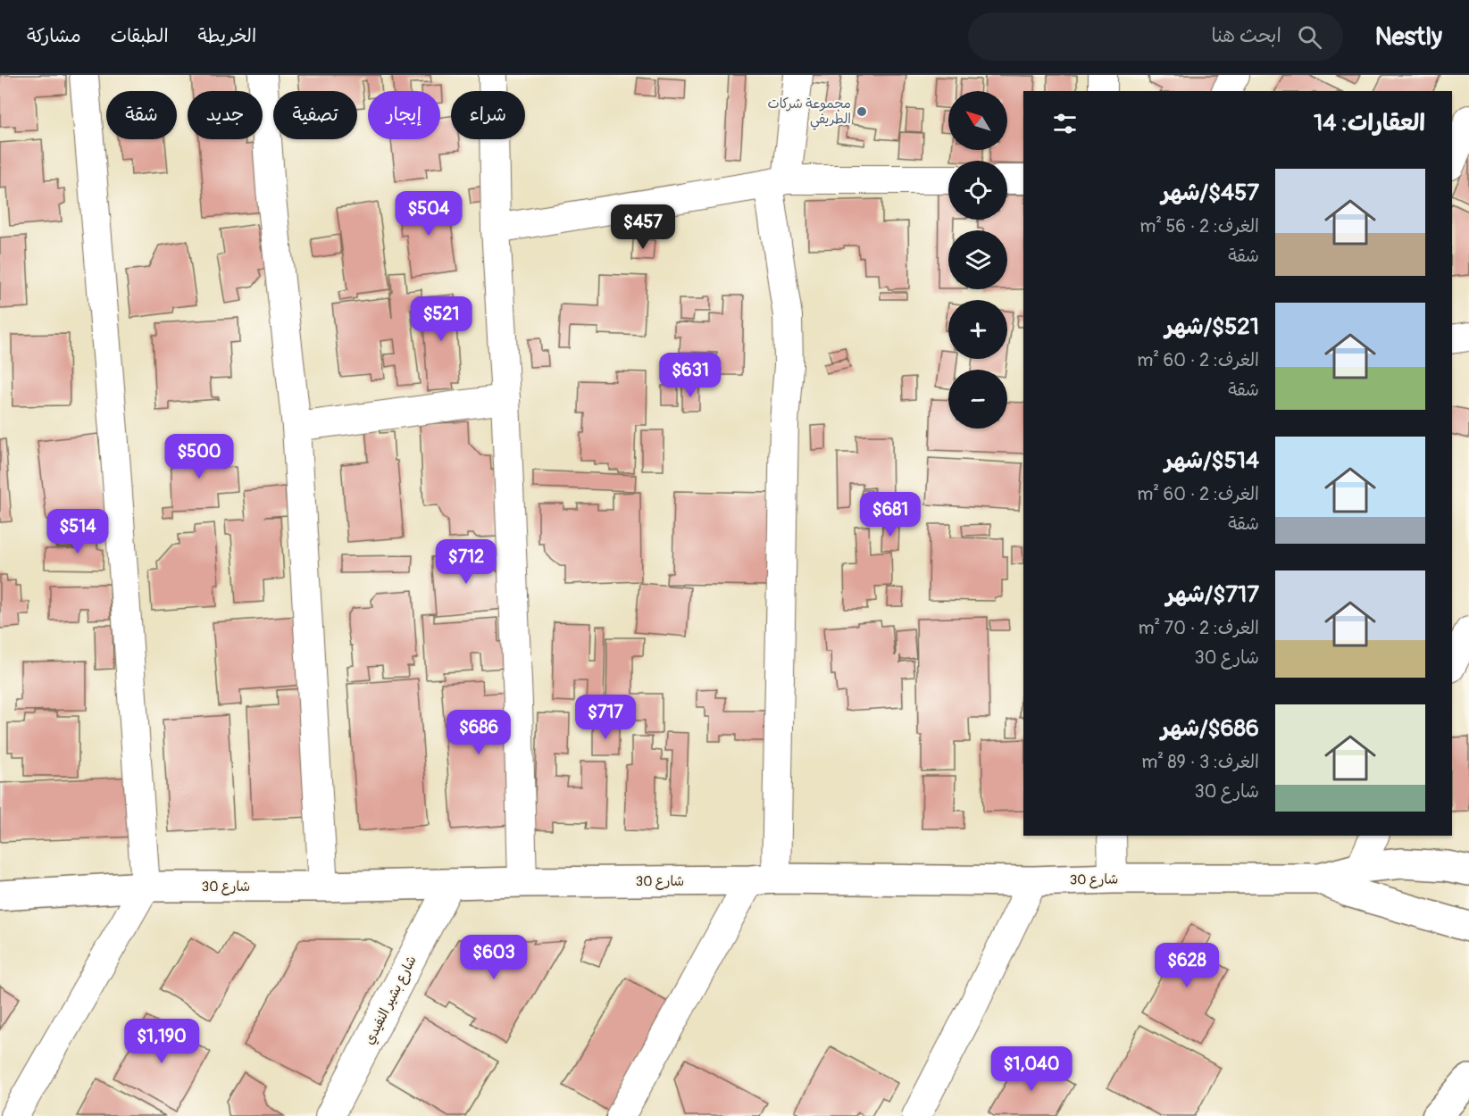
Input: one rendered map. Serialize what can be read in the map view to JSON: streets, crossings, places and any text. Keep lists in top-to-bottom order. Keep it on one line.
{"streets":{"main road":["شارع 30"],"street":["شارع بشير النفيدي"]},"crossings":[["شارع 30","شارع بشير النفيدي"]],"places":["مجموعة شركات الطريفي"],"north":"top left","page":{"header":"Nestly","search":"ابحث هنا","nav":["الخريطة","الطبقات","مشاركة"],"map_buttons":["+","−"],"chip":["شراء","إيجار","تصفية","جديد","شقة"],"heading":"العقارات: 14","list":[{"name":"$457/شهر","note":"الغرف: 2 · 56 m² · شقة"},{"name":"$521/شهر","note":"الغرف: 2 · 60 m² · شقة"},{"name":"$514/شهر","note":"الغرف: 2 · 60 m² · شقة"},{"name":"$717/شهر","note":"الغرف: 2 · 70 m² · شارع 30"},{"name":"$686/شهر","note":"الغرف: 3 · 89 m² · شارع 30"}],"price":["$504","$457","$521","$631","$500","$681","$514","$712","$717","$686","$603","$628","$1,190","$1,040"]}}
